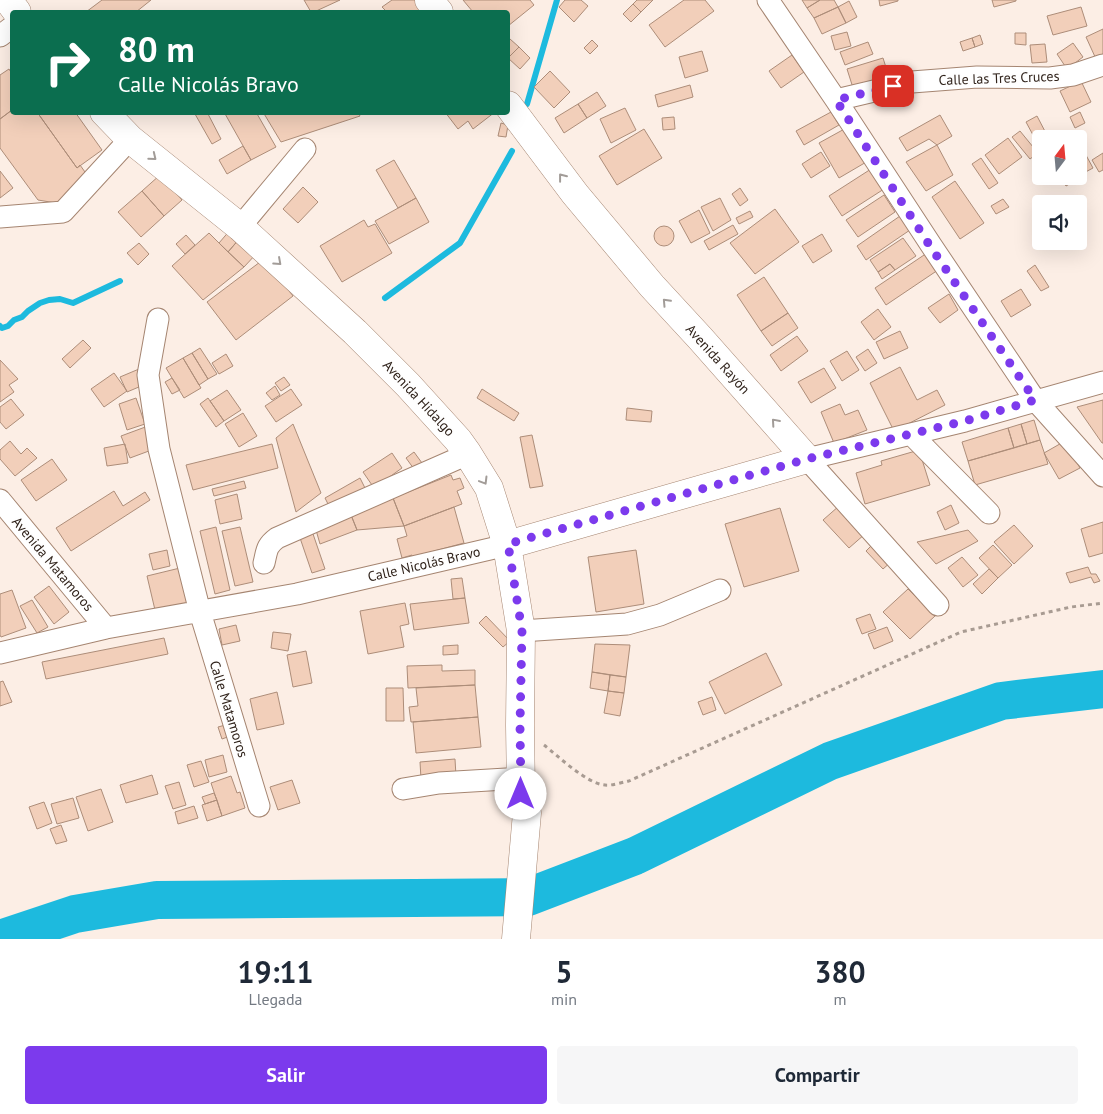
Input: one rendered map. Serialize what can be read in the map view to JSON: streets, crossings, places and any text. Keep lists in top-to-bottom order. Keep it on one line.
{"streets":{"main road":["Avenida Rayón","Avenida Hidalgo","Calle Nicolás Bravo"],"street":["Calle las Tres Cruces","Avenida Matamoros","Calle Matamoros"]},"crossings":[["Avenida Rayón","Calle Nicolás Bravo"],["Avenida Hidalgo","Calle Nicolás Bravo"],["Avenida Matamoros","Calle Nicolás Bravo"],["Calle Nicolás Bravo","Calle Matamoros"]],"one_way":["Avenida Rayón","Avenida Hidalgo"],"north":"top","page":{"turn":["80 m","Calle Nicolás Bravo"],"eta":["19:11","Llegada","5","min","380","m"],"buttons":["Salir","Compartir"]}}
